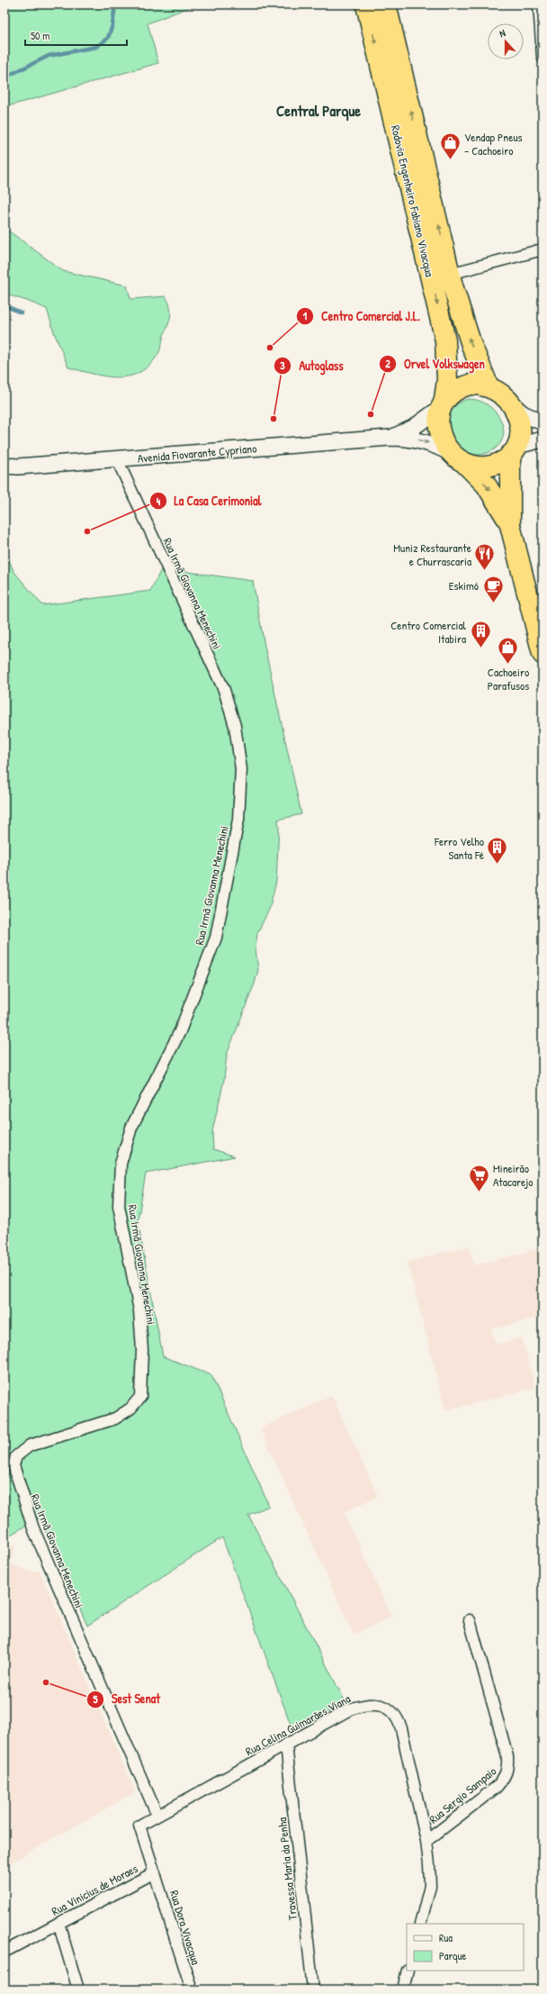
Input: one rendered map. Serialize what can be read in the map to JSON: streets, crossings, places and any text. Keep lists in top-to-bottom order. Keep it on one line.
{"streets":{"highway":["Rodovia Engenheiro Fabiano Vivacqua"],"street":["Avenida Fiovarante Cypriano","Rua Irmã Giovanna Menechini","Rua Celina Guimarães Viana","Rua Sergio Sampaio","Travessa Maria da Penha","Rua Vinicius de Moraes","Rua Dora Vivacqua"]},"crossings":[["Avenida Fiovarante Cypriano","Rua Irmã Giovanna Menechini"],["Rua Irmã Giovanna Menechini","Rua Celina Guimarães Viana"],["Rua Irmã Giovanna Menechini","Rua Vinicius de Moraes"],["Rua Celina Guimarães Viana","Rua Sergio Sampaio"],["Rua Celina Guimarães Viana","Travessa Maria da Penha"],["Rua Celina Guimarães Viana","Rua Vinicius de Moraes"],["Rua Vinicius de Moraes","Rua Dora Vivacqua"]],"districts":["Central Parque"],"places":{"shop":["Vendap Pneus - Cachoeiro","Cachoeiro Parafusos"],"other":["Centro Comercial J.L.","Orvel Volkswagen","Autoglass","La Casa Cerimonial","Sest Senat"],"restaurant":["Muniz Restaurante e Churrascaria"],"cafe":["Eskimó"],"building":["Centro Comercial Itabira","Ferro Velho Santa Fé"],"supermarket":["Mineirão Atacarejo"]},"legend":["Rua","Parque"],"scale_bar":"50 m","north":"top"}
